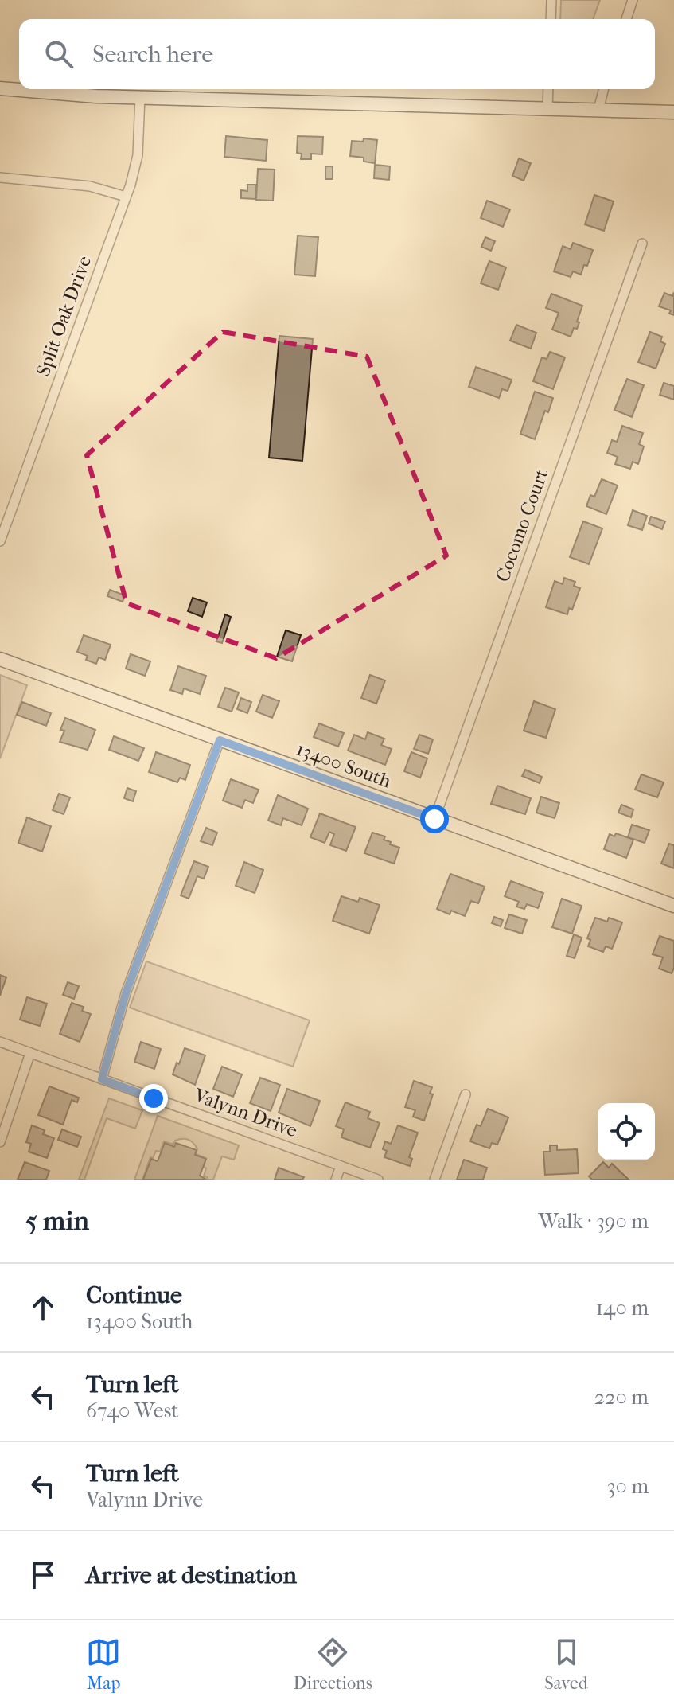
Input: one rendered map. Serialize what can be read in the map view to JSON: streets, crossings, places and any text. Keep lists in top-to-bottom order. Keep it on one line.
{"streets":{"street":["Split Oak Drive","Cocomo Court","13400 South","Valynn Drive"]},"crossings":[["Cocomo Court","13400 South"]],"page":{"search":"Search here","heading":["5 min","Walk · 390 m"],"list":[["Continue","13400 South","140 m"],["Turn left","6740 West","220 m"],["Turn left","Valynn Drive","30 m"],"Arrive at destination"],"nav":["Map","Directions","Saved"]}}
